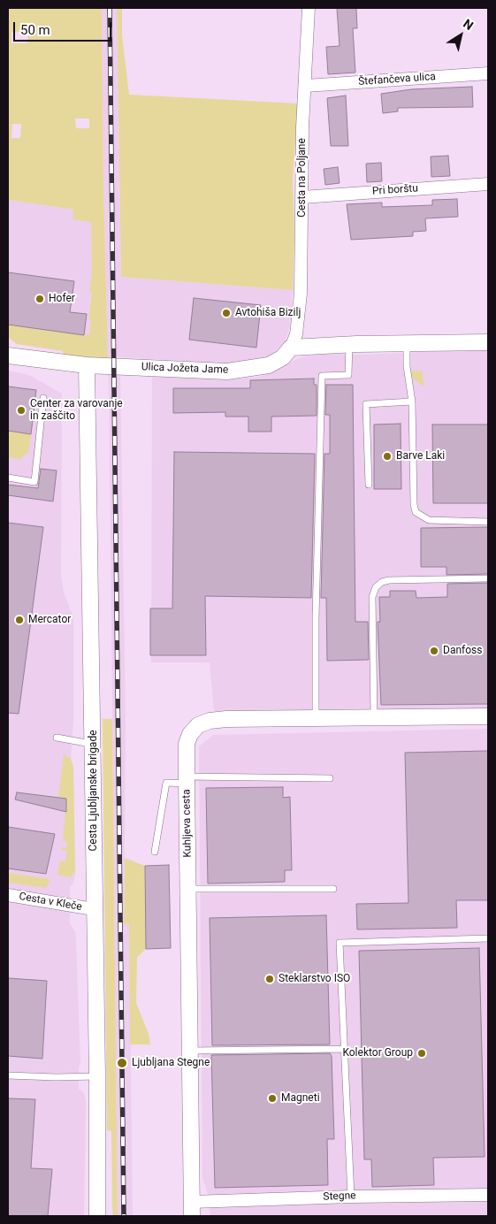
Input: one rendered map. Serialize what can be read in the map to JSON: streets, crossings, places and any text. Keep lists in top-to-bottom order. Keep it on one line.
{"streets":{"street":["Štefančeva ulica","Cesta na Poljane","Pri borštu","Ulica Jožeta Jame","Cesta Ljubljanske brigade","Kuhljeva cesta","Cesta v Kleče","Stegne"]},"crossings":[["Štefančeva ulica","Cesta na Poljane"],["Cesta na Poljane","Pri borštu"],["Cesta na Poljane","Ulica Jožeta Jame"],["Ulica Jožeta Jame","Cesta Ljubljanske brigade"],["Cesta Ljubljanske brigade","Cesta v Kleče"],["Kuhljeva cesta","Stegne"]],"places":["Hofer","Avtohiša Bizilj","Center za varovanje in zaščito","Barve Laki","Mercator","Danfoss","Steklarstvo ISO","Kolektor Group","Ljubljana Stegne","Magneti"],"scale_bar":"50 m","north":"top right"}
